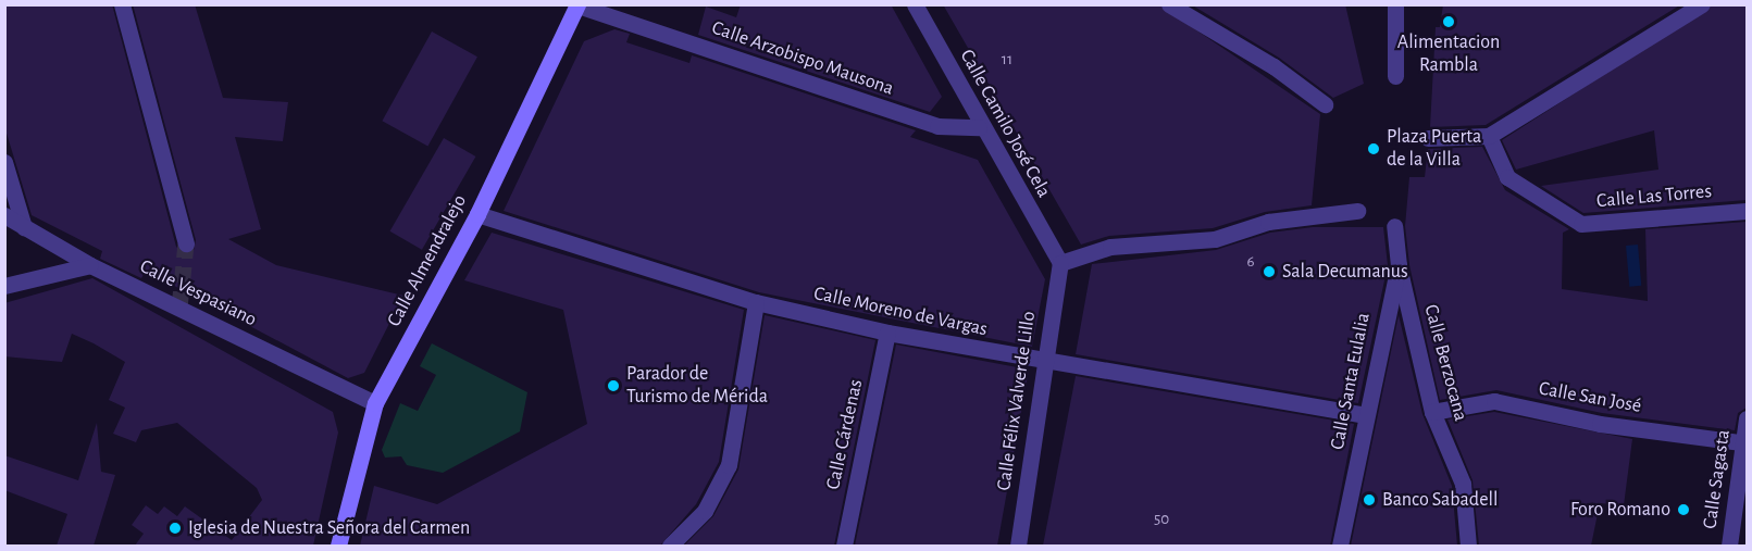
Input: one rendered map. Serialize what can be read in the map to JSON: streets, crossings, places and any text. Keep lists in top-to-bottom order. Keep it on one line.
{"streets":{"main road":["Calle Almendralejo"],"street":["Calle Arzobispo Mausona","Calle Camilo José Cela","Calle Las Torres","Calle Vespasiano","Calle Moreno de Vargas","Calle Berzocana","Calle Santa Eulalia","Calle San José","Calle Félix Valverde Lillo","Calle Cárdenas","Calle Sagasta"]},"crossings":[["Calle Arzobispo Mausona","Calle Camilo José Cela"],["Calle Arzobispo Mausona","Calle Almendralejo"],["Calle Camilo José Cela","Calle Félix Valverde Lillo"],["Calle Almendralejo","Calle Vespasiano"],["Calle Almendralejo","Calle Moreno de Vargas"],["Calle Moreno de Vargas","Calle Santa Eulalia"],["Calle Moreno de Vargas","Calle Félix Valverde Lillo"],["Calle Moreno de Vargas","Calle Cárdenas"],["Calle Berzocana","Calle Santa Eulalia"],["Calle Berzocana","Calle San José"],["Calle San José","Calle Sagasta"]],"places":["Alimentacion Rambla","Plaza Puerta de la Villa","Sala Decumanus","Parador de Turismo de Mérida","Banco Sabadell","Foro Romano","Iglesia de Nuestra Señora del Carmen"],"house_numbers":["11","6","50"]}
